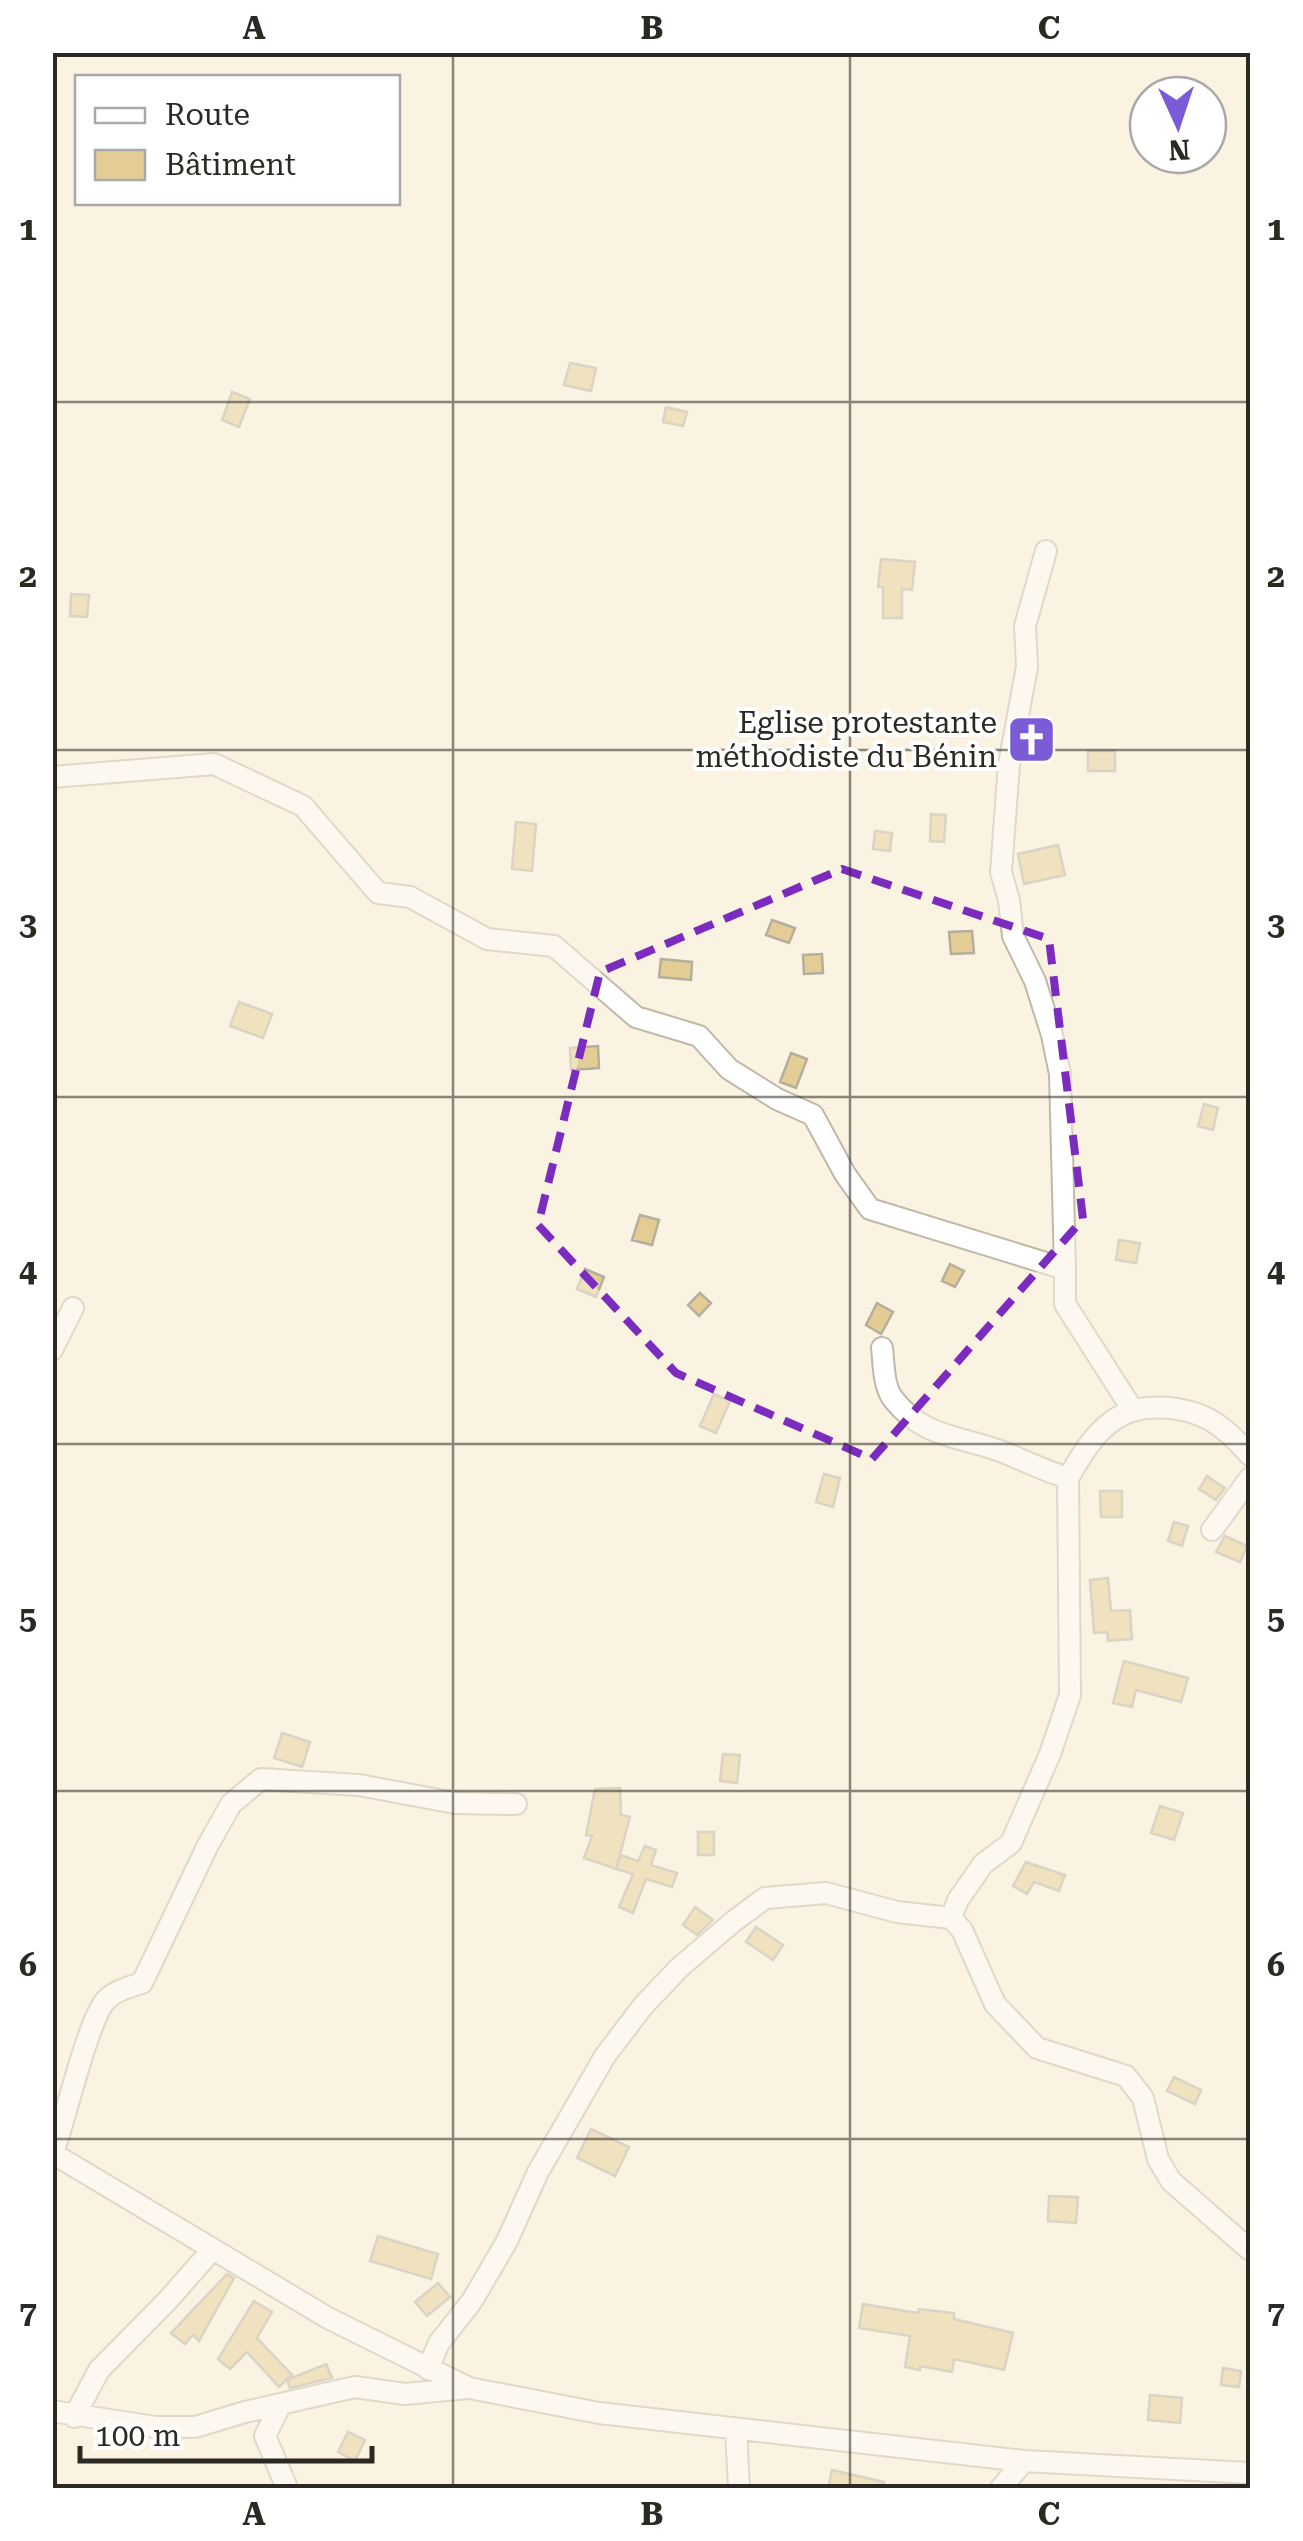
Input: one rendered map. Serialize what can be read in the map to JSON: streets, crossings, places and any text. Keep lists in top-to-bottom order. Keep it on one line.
{"places":{"church":["Eglise protestante méthodiste du Bénin"]},"legend":["Route","Bâtiment"],"scale_bar":"100 m","north":"bottom","grid":{"columns":["A","B","C"],"rows":["1","2","3","4","5","6","7"]}}
